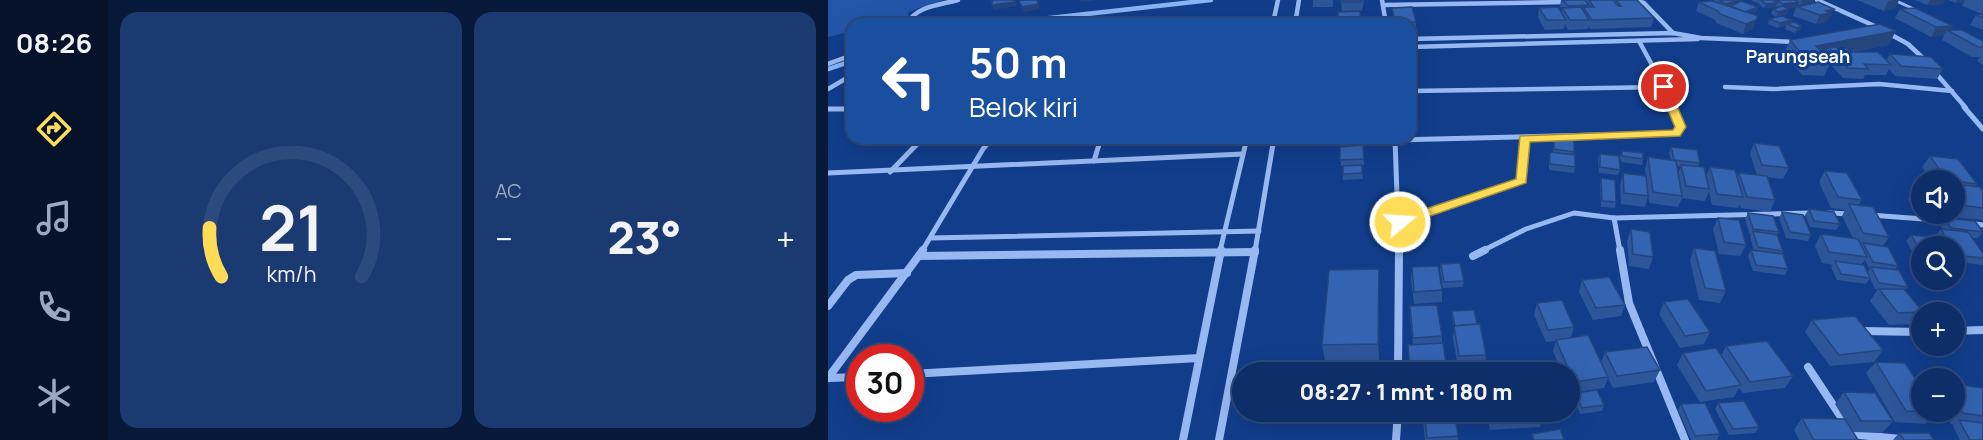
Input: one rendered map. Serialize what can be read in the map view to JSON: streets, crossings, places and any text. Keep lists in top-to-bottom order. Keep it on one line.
{"districts":["Parungseah"],"page":{"tabs":"08:26","tile":"AC","turn":["50 m","Belok kiri"],"map_buttons":["+","−"],"heat":["−","23°","+"],"limit":"30","trip":"08:27 · 1 mnt · 180 m","gauge":["21","km/h"]}}
